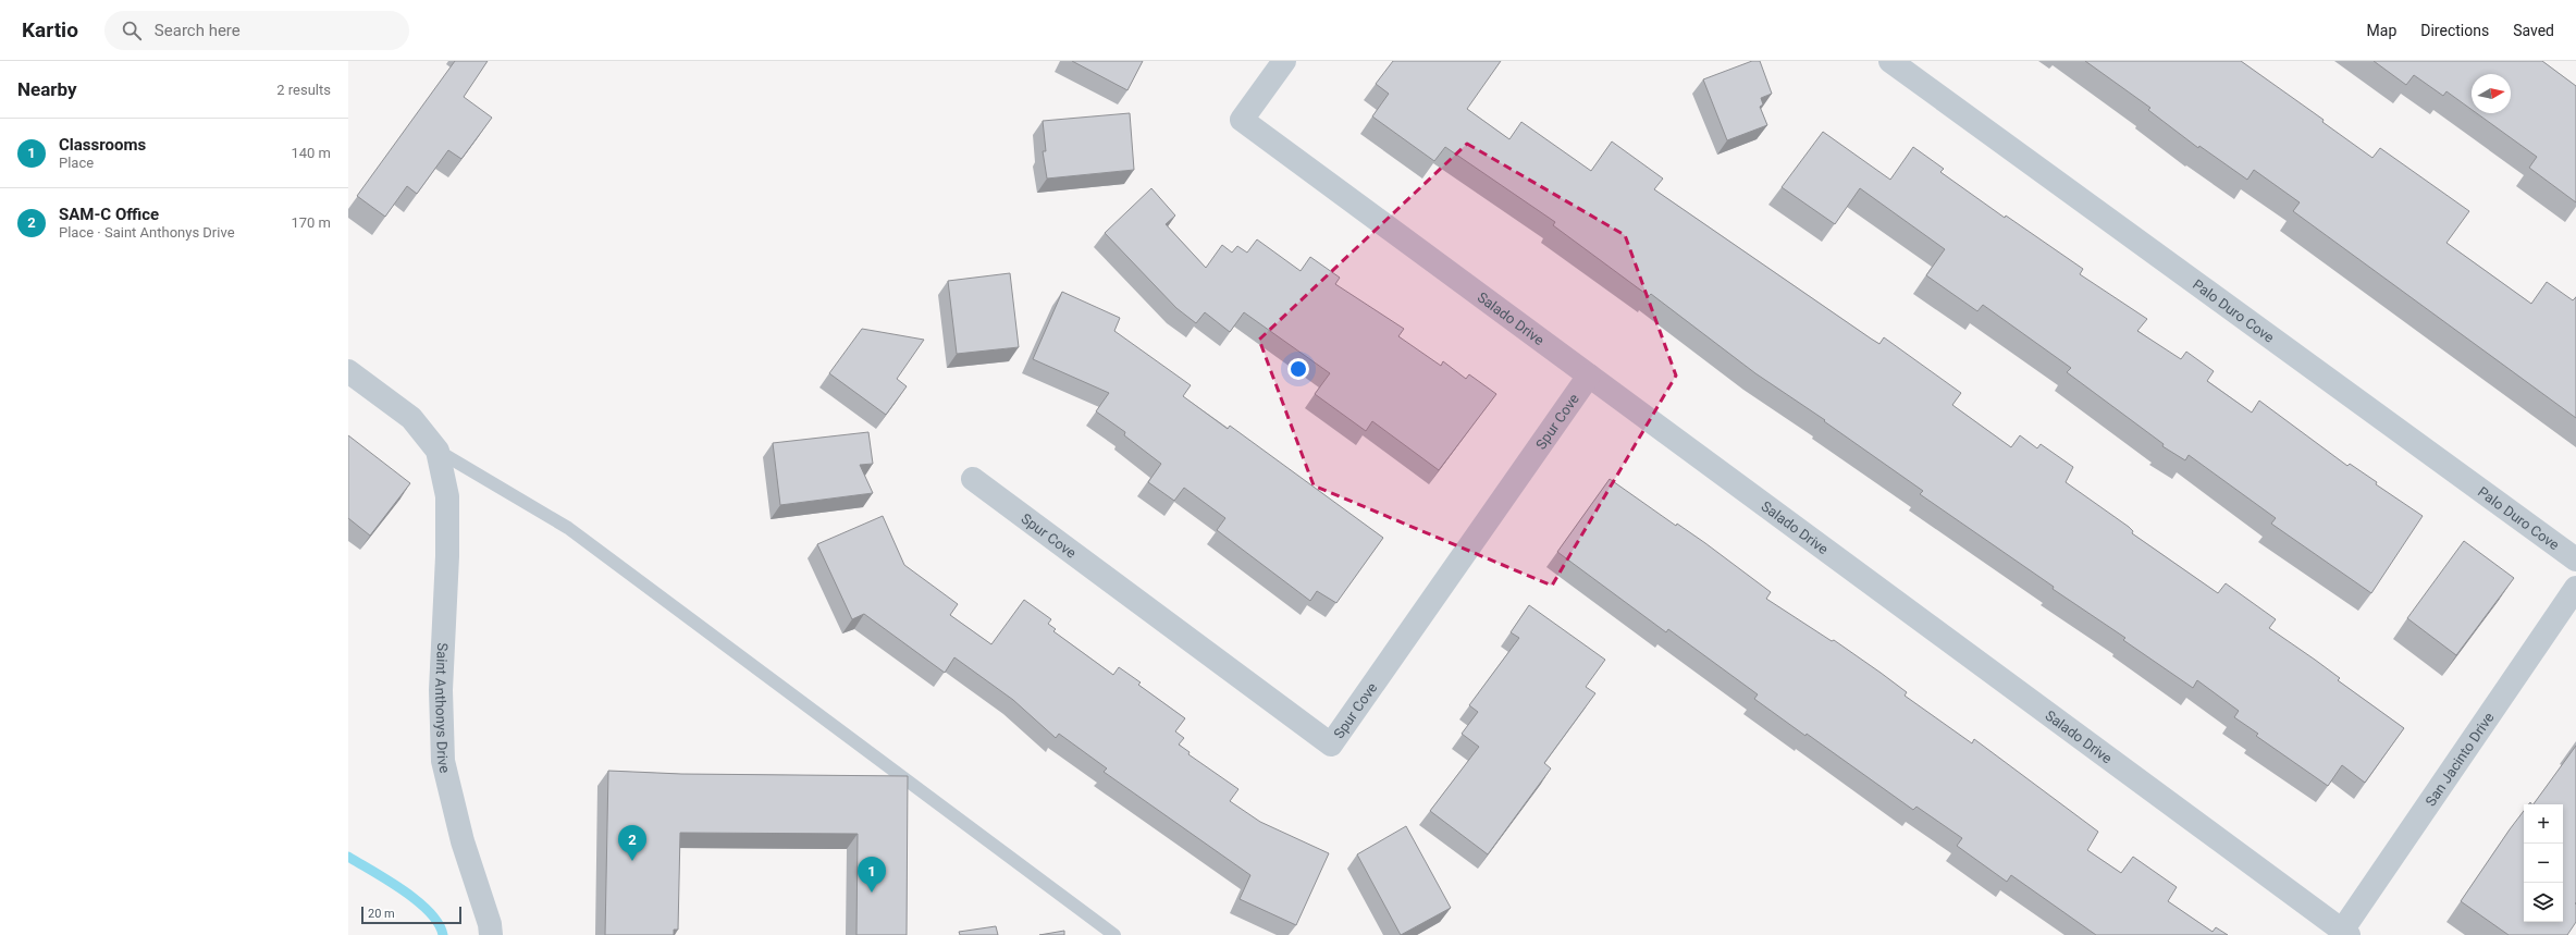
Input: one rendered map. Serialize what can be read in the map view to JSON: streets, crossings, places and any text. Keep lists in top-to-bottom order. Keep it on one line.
{"streets":{"street":["Palo Duro Cove","Salado Drive","Spur Cove","Saint Anthonys Drive","San Jacinto Drive"]},"crossings":[["Salado Drive","Spur Cove"],["Salado Drive","San Jacinto Drive"]],"scale_bar":"20 m","north":"right","page":{"header":"Kartio","search":"Search here","nav":["Map","Directions","Saved"],"heading":["Nearby","2 results"],"list":[{"mark":"1","name":"Classrooms","note":"Place","value":"140 m"},{"mark":"2","name":"SAM-C Office","note":"Place · Saint Anthonys Drive","value":"170 m"}],"map_buttons":["+","−"],"pins":["2","1"],"scale":"20 m"}}
